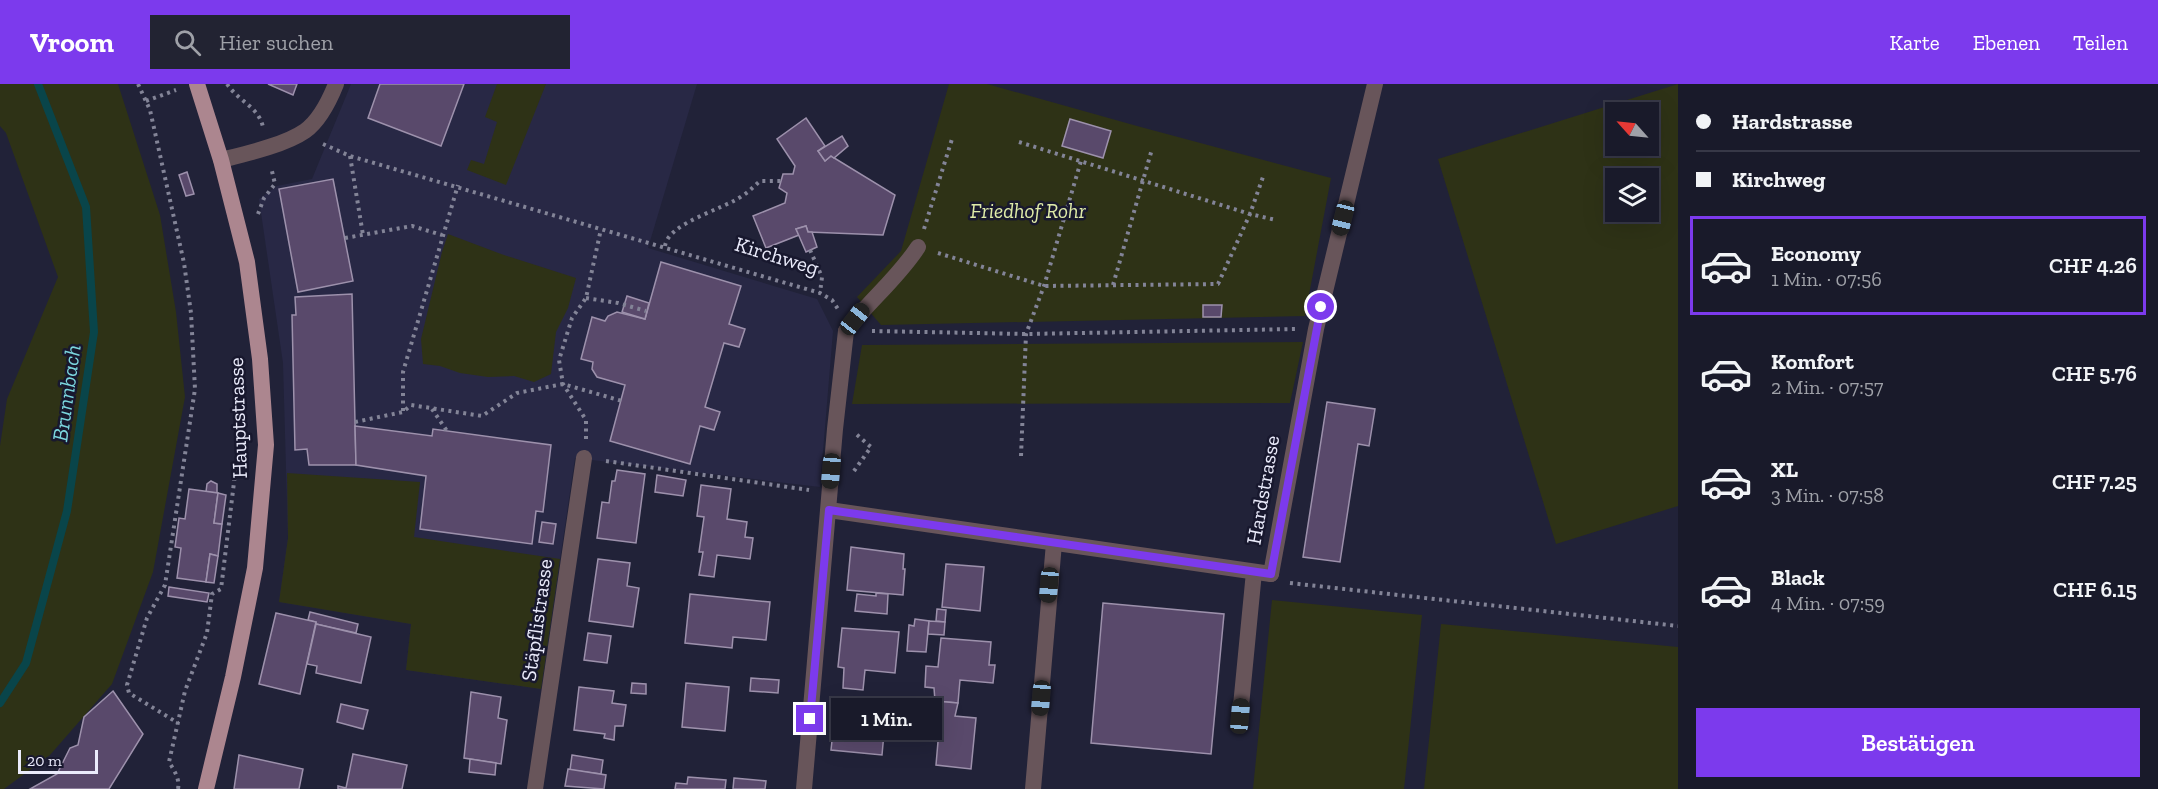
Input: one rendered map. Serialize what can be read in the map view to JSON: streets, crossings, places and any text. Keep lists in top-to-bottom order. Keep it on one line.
{"streets":{"main road":["Hauptstrasse"],"street":["Hardstrasse","Stäpflistrasse"],"path":["Kirchweg"]},"water":["Brunnbach"],"parks":["Friedhof Rohr"],"scale_bar":"20 m","north":"top left","page":{"header":"Vroom","search":"Hier suchen","nav":["Karte","Ebenen","Teilen"],"banner":["Hardstrasse","Kirchweg"],"list":[{"name":"Economy","note":"1 Min. · 07:56","value":"CHF 4.26"},{"name":"Komfort","note":"2 Min. · 07:57","value":"CHF 5.76"},{"name":"XL","note":"3 Min. · 07:58","value":"CHF 7.25"},{"name":"Black","note":"4 Min. · 07:59","value":"CHF 6.15"}],"buttons":"Bestätigen","bubble":"1 Min.","scale":"20 m"}}
